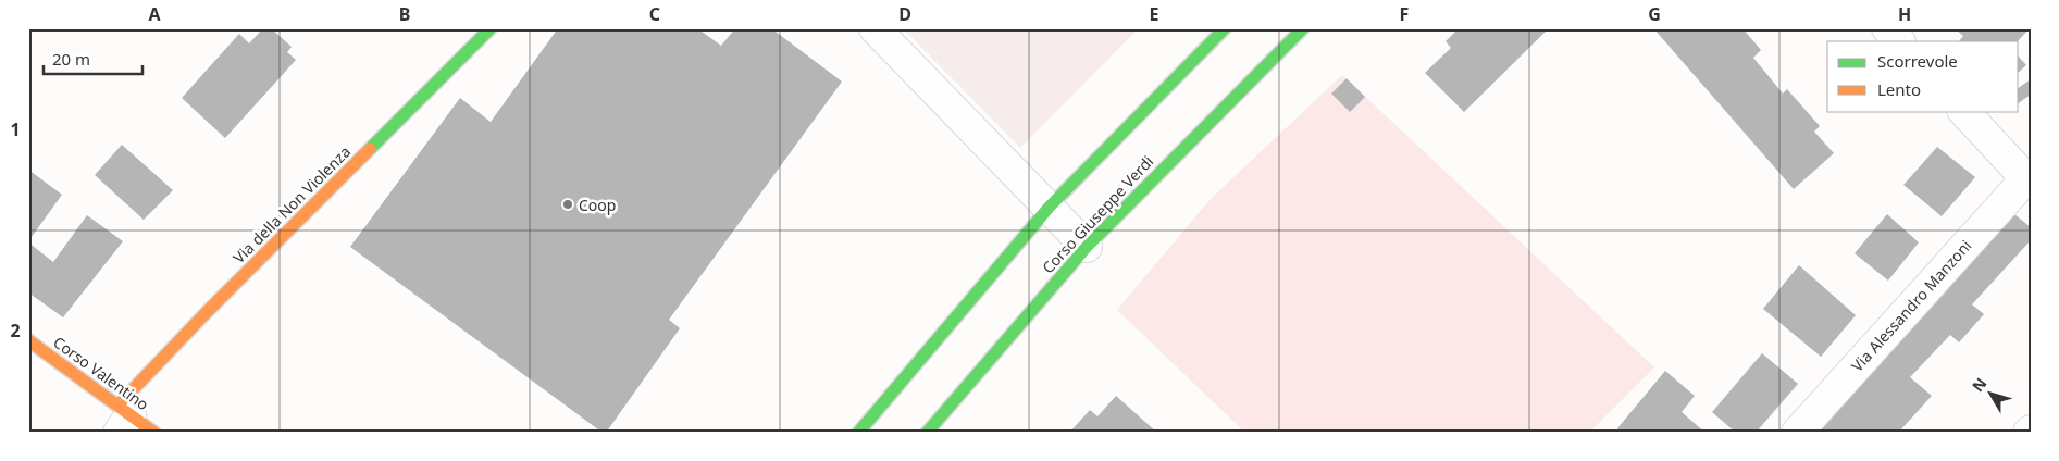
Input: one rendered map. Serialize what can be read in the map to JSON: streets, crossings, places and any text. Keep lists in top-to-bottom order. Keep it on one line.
{"streets":{"street":["Via della Non Violenza","Corso Giuseppe Verdi","Via Alessandro Manzoni","Corso Valentino"]},"crossings":[["Via della Non Violenza","Corso Valentino"]],"places":["Coop"],"legend":["Scorrevole","Lento"],"scale_bar":"20 m","north":"top left","grid":{"columns":["A","B","C","D","E","F","G","H"],"rows":["1","2"]}}
